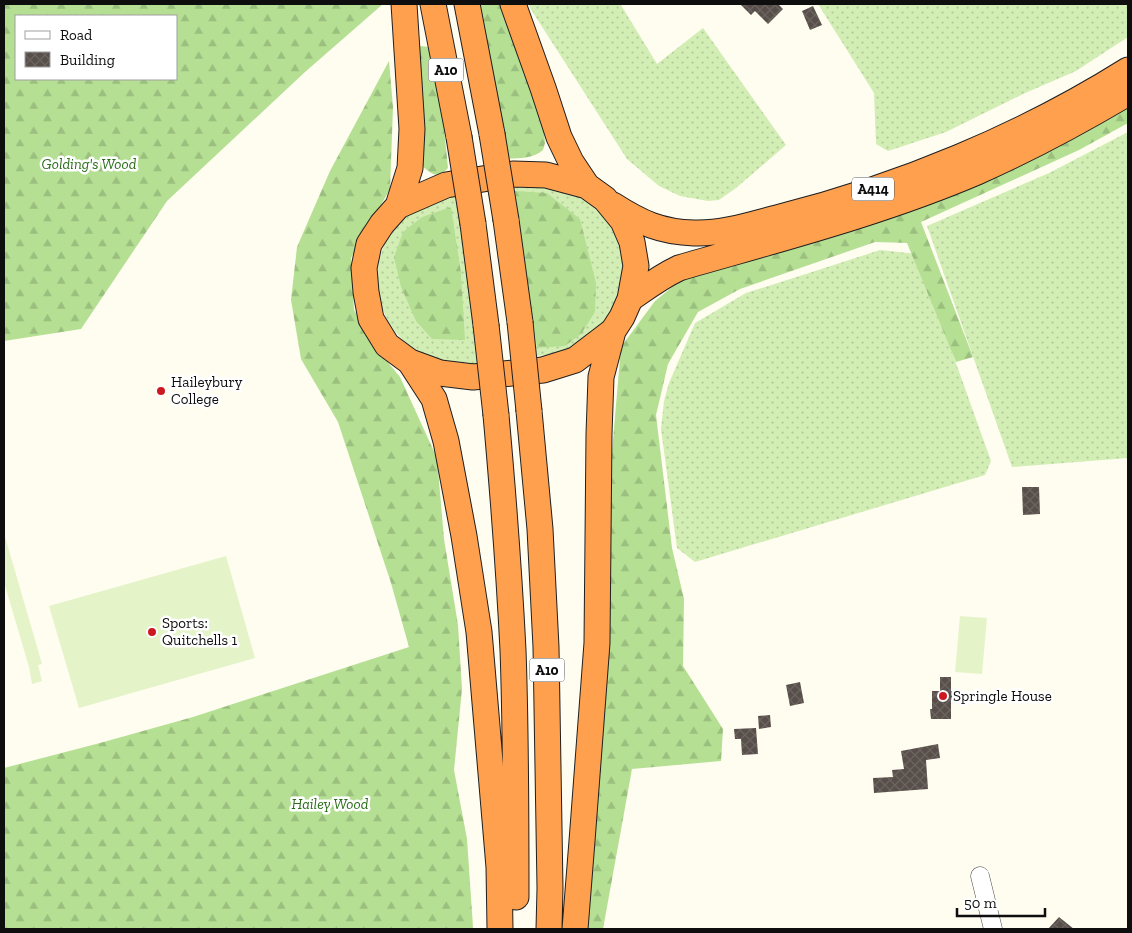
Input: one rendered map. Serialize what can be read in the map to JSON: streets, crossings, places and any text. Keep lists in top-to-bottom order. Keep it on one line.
{"streets":{"highway":["A10","A414"]},"parks":["Golding's Wood","Hailey Wood"],"places":["Haileybury College","Sports: Quitchells 1","Springle House"],"legend":["Road","Building"],"scale_bar":"50 m"}
